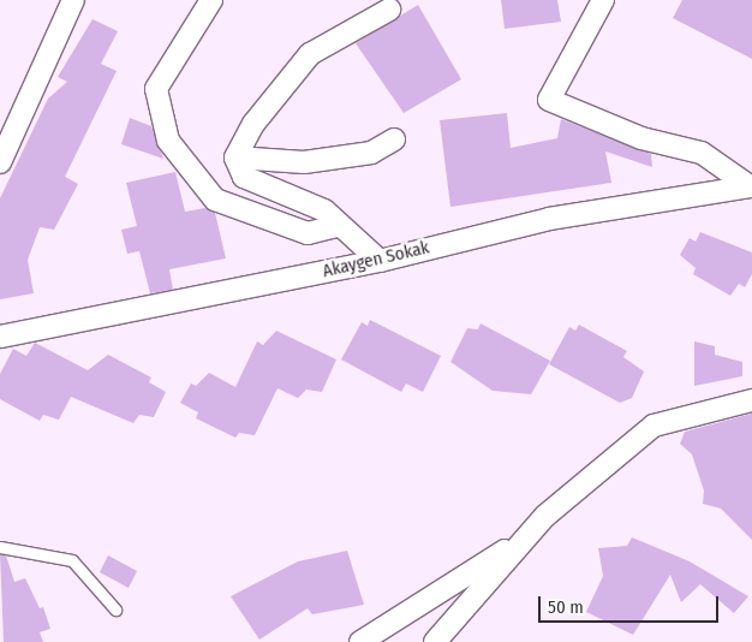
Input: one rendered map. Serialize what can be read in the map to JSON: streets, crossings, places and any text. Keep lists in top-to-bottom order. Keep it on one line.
{"streets":{"street":["Akaygen Sokak"]},"scale_bar":"50 m"}
